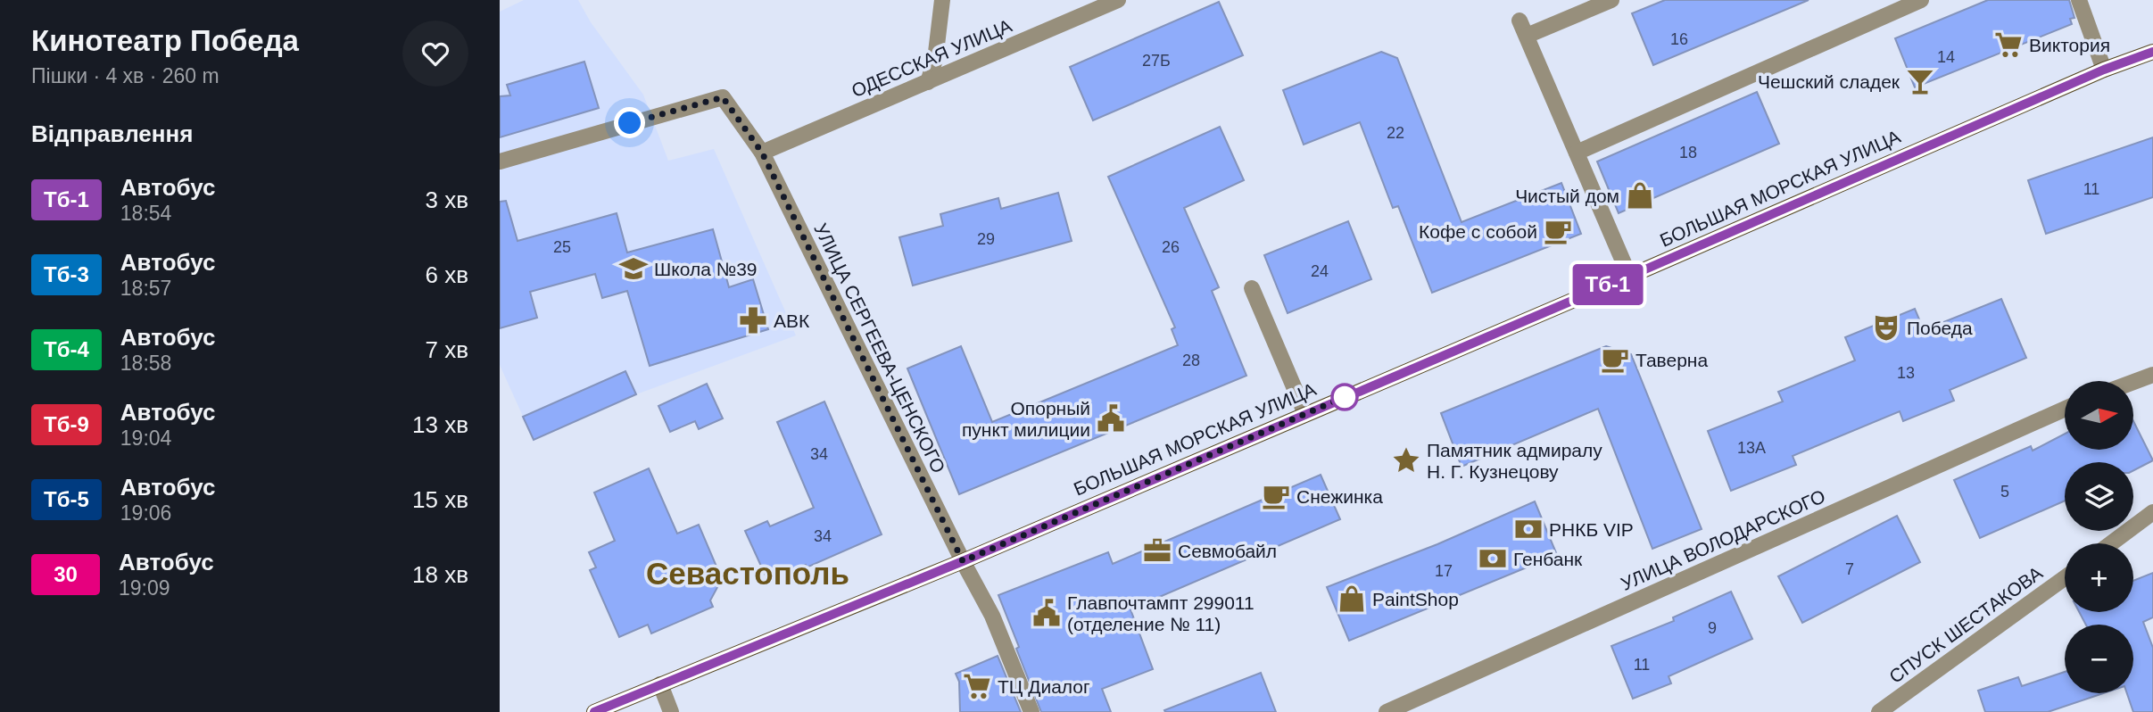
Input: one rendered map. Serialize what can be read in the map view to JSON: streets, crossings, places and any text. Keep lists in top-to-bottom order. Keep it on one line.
{"streets":{"main road":["БОЛЬШАЯ МОРСКАЯ УЛИЦА"],"street":["ОДЕССКАЯ УЛИЦА","УЛИЦА СЕРГЕЕВА-ЦЕНСКОГО","УЛИЦА ВОЛОДАРСКОГО","СПУСК ШЕСТАКОВА"]},"crossings":[["ОДЕССКАЯ УЛИЦА","УЛИЦА СЕРГЕЕВА-ЦЕНСКОГО"],["БОЛЬШАЯ МОРСКАЯ УЛИЦА","УЛИЦА СЕРГЕЕВА-ЦЕНСКОГО"]],"districts":["Севастополь"],"places":{"supermarket":["Виктория","ТЦ Диалог"],"bar":["Чешский сладек"],"shop":["Чистый дом","PaintShop"],"cafe":["Кофе с собой","Таверна","Снежинка"],"school or university":["Школа №39"],"pharmacy":["АВК"],"theatre":["Победа"],"public building":["Опорный пункт милиции","Главпочтампт 299011 (отделение № 11)"],"place":["Памятник адмиралу Н. Г. Кузнецову"],"bank":["РНКБ VIP","Генбанк"],"office":["Севмобайл"]},"lines":["bus line Тб-1"],"house_numbers":["16","14","27Б","22","18","11","29","25","26","24","28","13","13А","34","5","34","7","17","9","11"],"north":"right","page":{"heading":[["Кинотеатр Победа","Пішки · 4 хв · 260 m"],"Відправлення"],"on_map":"Тб-1","list":[{"mark":"Тб-1","name":"Автобус","note":"18:54","value":"3 хв"},{"mark":"Тб-3","name":"Автобус","note":"18:57","value":"6 хв"},{"mark":"Тб-4","name":"Автобус","note":"18:58","value":"7 хв"},{"mark":"Тб-9","name":"Автобус","note":"19:04","value":"13 хв"},{"mark":"Тб-5","name":"Автобус","note":"19:06","value":"15 хв"},{"mark":"30","name":"Автобус","note":"19:09","value":"18 хв"}],"map_buttons":["+","−"]}}
